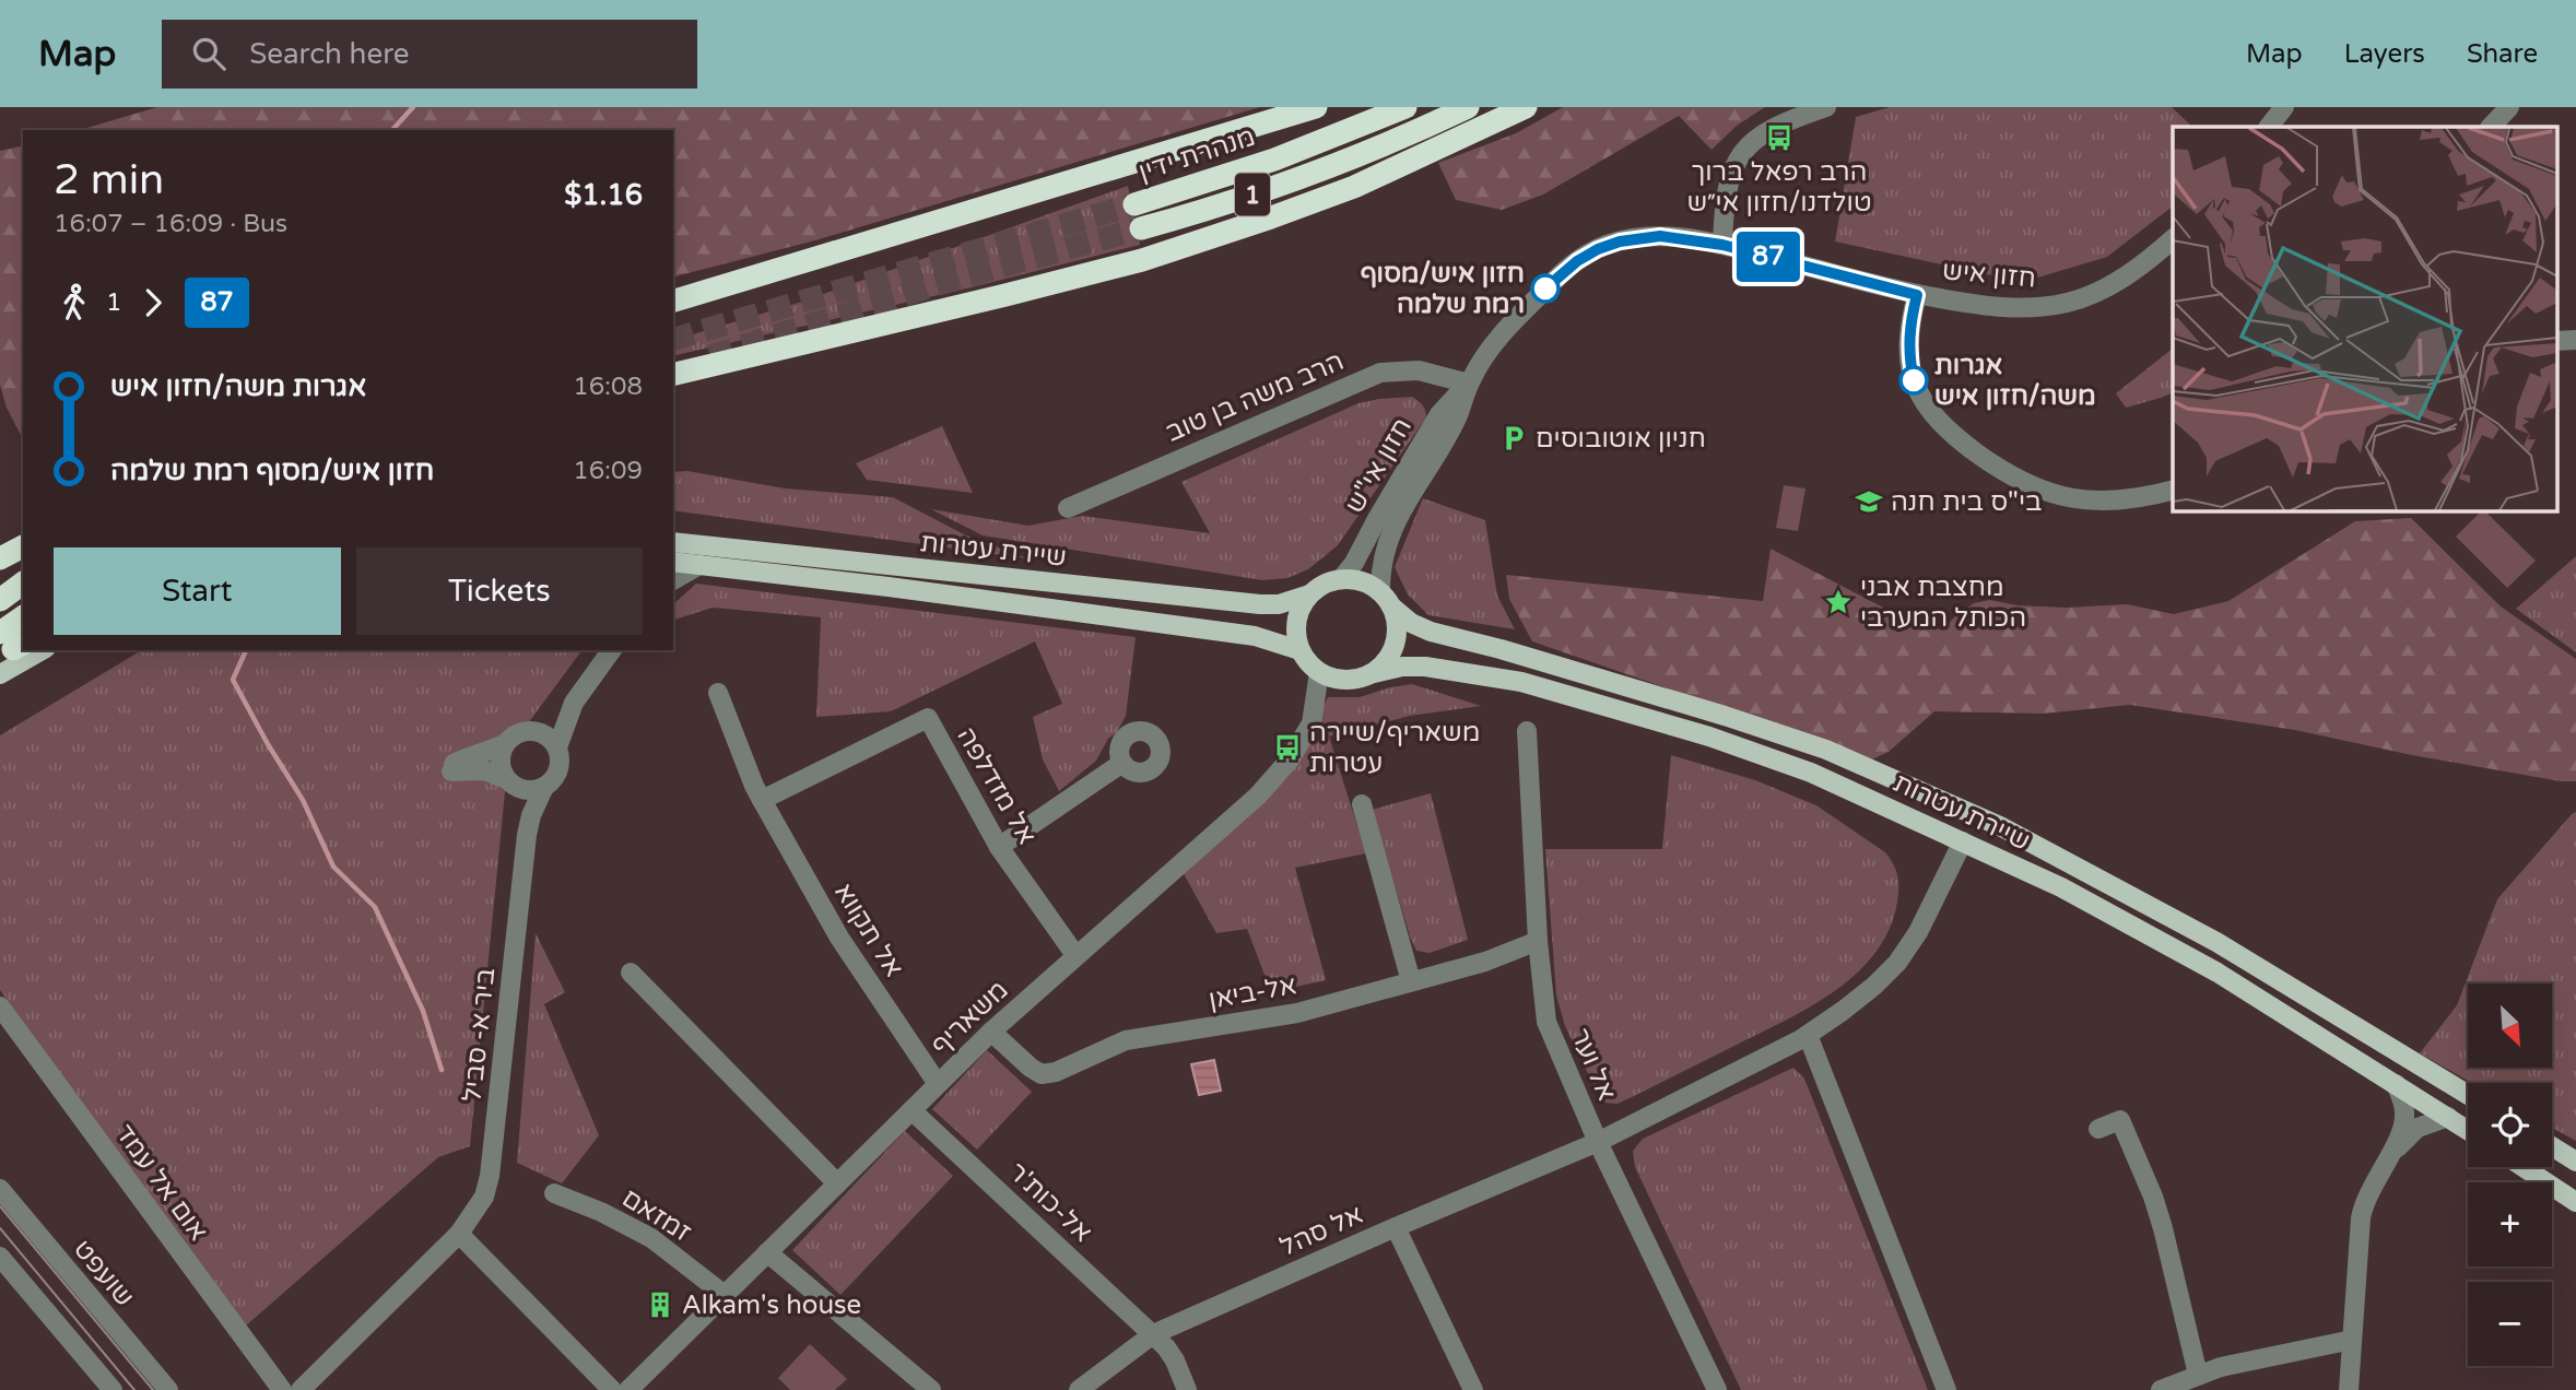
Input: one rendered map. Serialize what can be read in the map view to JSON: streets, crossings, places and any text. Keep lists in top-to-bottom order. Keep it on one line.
{"streets":{"highway":["מנהרת ידין","1"],"main road":["שיירת עטרות"],"street":["חזון איש","הרב משה בן טוב","חזון אי\"ש","אל מזדלפה","אל תקווא","אל-ביאן","משאריף","ביר א- סביל","אל וער","אום אל עמד","אל-כות'ר","זמזאם","אל סהל","שועפט"]},"crossings":[["חזון איש","חזון אי\"ש"],["הרב משה בן טוב","חזון אי\"ש"],["חזון אי\"ש","שיירת עטרות"],["חזון אי\"ש","משאריף"],["שיירת עטרות","משאריף"],["שיירת עטרות","אל סהל"],["אל מזדלפה","אל תקווא"],["אל מזדלפה","משאריף"],["אל תקווא","משאריף"],["אל-ביאן","משאריף"],["אל-ביאן","אל וער"],["משאריף","אל-כות'ר"],["משאריף","זמזאם"],["אל וער","אל סהל"],["אל-כות'ר","אל סהל"]],"places":{"bus stop":["הרב רפאל ברוך טולדנו/חזון אי״ש","משאריף/שיירה עטרות"],"other":["חזון איש/מסוף רמת שלמה","אגרות משה/חזון איש"],"parking":["חניון אוטובוסים"],"school or university":["בי\"ס בית חנה"],"place":["מחצבת אבני הכותל המערבי"],"building":["Alkam's house"]},"lines":["bus line 87"],"north":"bottom right","page":{"header":"Map","search":"Search here","nav":["Map","Layers","Share"],"on_map":"87","heading":["2 min","16:07 – 16:09 · Bus","$1.16"],"legs":["1","87"],"list":[{"name":"אגרות משה/חזון איש","value":"16:08"},{"name":"חזון איש/מסוף רמת שלמה","value":"16:09"}],"buttons":["Start","Tickets"],"map_buttons":["+","−"]}}
